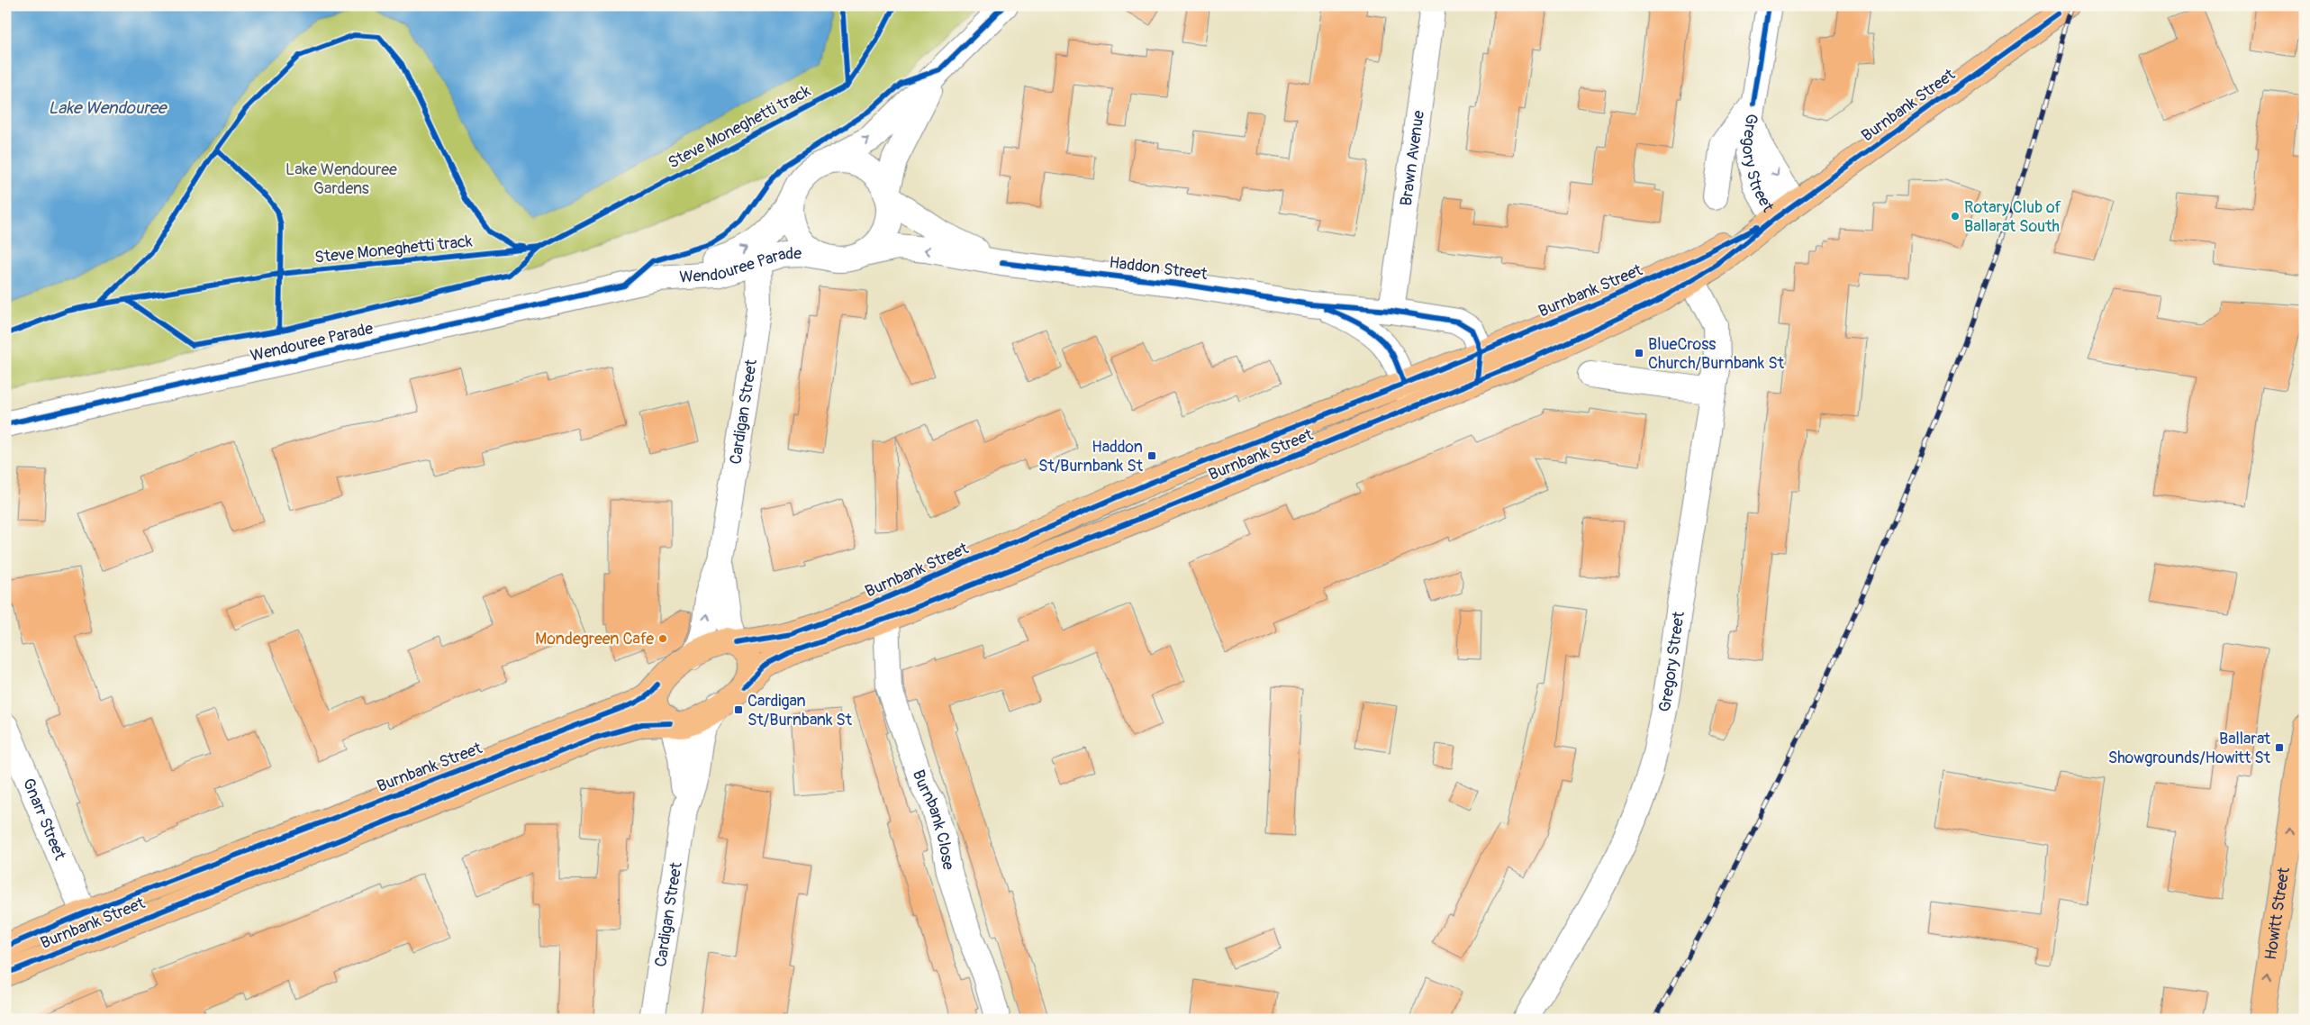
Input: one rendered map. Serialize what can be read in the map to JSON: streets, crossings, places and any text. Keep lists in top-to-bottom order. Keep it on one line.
{"streets":{"main road":["Burnbank Street","Howitt Street"],"street":["Brawn Avenue","Gregory Street","Wendouree Parade","Haddon Street","Cardigan Street","Gnarr Street","Burnbank Close"],"cycle path":["Steve Moneghetti track"]},"crossings":[["Burnbank Street","Gregory Street"],["Burnbank Street","Haddon Street"],["Burnbank Street","Cardigan Street"],["Burnbank Street","Gnarr Street"],["Burnbank Street","Burnbank Close"],["Brawn Avenue","Haddon Street"],["Wendouree Parade","Haddon Street"],["Wendouree Parade","Cardigan Street"]],"one_way":["Howitt Street"],"water":["Lake Wendouree"],"parks":["Lake Wendouree Gardens"],"places":{"other":["Rotary Club of Ballarat South","Mondegreen Cafe"],"transit":["BlueCross Church/Burnbank St","Haddon St/Burnbank St","Cardigan St/Burnbank St","Ballarat Showgrounds/Howitt St"]}}
